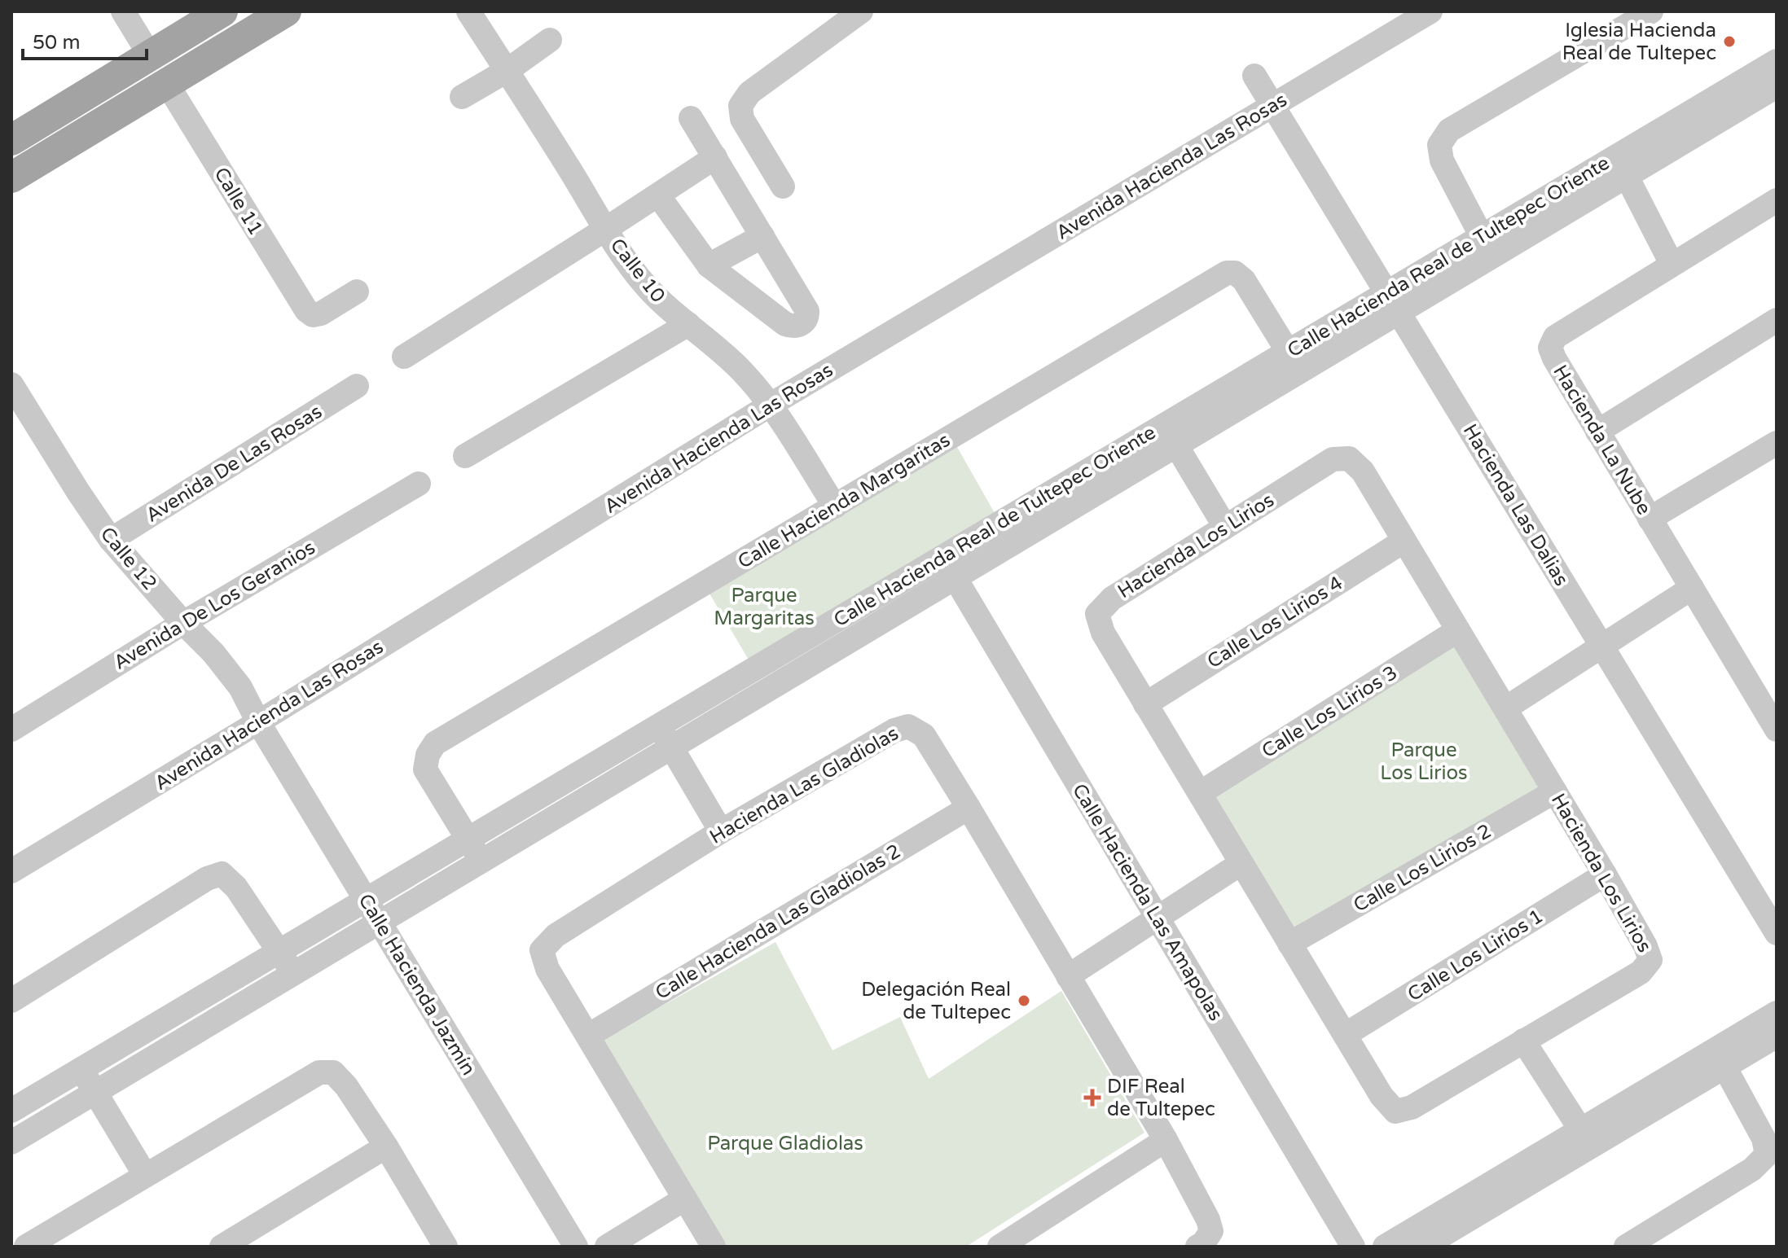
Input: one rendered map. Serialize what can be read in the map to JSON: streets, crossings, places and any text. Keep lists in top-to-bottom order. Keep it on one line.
{"streets":{"street":["Avenida Hacienda Las Rosas","Calle 11","Calle Hacienda Real de Tultepec Oriente","Calle 10","Hacienda La Nube","Avenida De Las Rosas","Calle Hacienda Margaritas","Hacienda Las Dalias","Hacienda Los Lirios","Calle 12","Avenida De Los Geranios","Calle Los Lirios 4","Calle Los Lirios 3","Hacienda Las Gladiolas","Calle Los Lirios 2","Calle Hacienda Las Amapolas","Calle Hacienda Las Gladiolas 2","Calle Los Lirios 1","Calle Hacienda Jazmín"]},"crossings":[["Avenida Hacienda Las Rosas","Calle 10"],["Avenida Hacienda Las Rosas","Hacienda Las Dalias"],["Avenida Hacienda Las Rosas","Calle 12"],["Avenida Hacienda Las Rosas","Calle Hacienda Jazmín"],["Calle Hacienda Real de Tultepec Oriente","Calle Hacienda Margaritas"],["Calle Hacienda Real de Tultepec Oriente","Hacienda Las Dalias"],["Calle Hacienda Real de Tultepec Oriente","Calle Hacienda Las Amapolas"],["Calle Hacienda Real de Tultepec Oriente","Calle Hacienda Jazmín"],["Calle 10","Calle Hacienda Margaritas"],["Avenida De Las Rosas","Calle 12"],["Hacienda Los Lirios","Calle Los Lirios 4"],["Hacienda Los Lirios","Calle Los Lirios 3"],["Hacienda Los Lirios","Calle Los Lirios 2"],["Hacienda Los Lirios","Calle Los Lirios 1"],["Calle 12","Avenida De Los Geranios"],["Calle 12","Calle Hacienda Jazmín"],["Hacienda Las Gladiolas","Calle Hacienda Las Gladiolas 2"]],"parks":["Parque Margaritas","Parque Los Lirios","Parque Gladiolas"],"places":{"other":["Iglesia Hacienda Real de Tultepec","Delegación Real de Tultepec"],"health":["DIF Real de Tultepec"]},"scale_bar":"50 m"}
